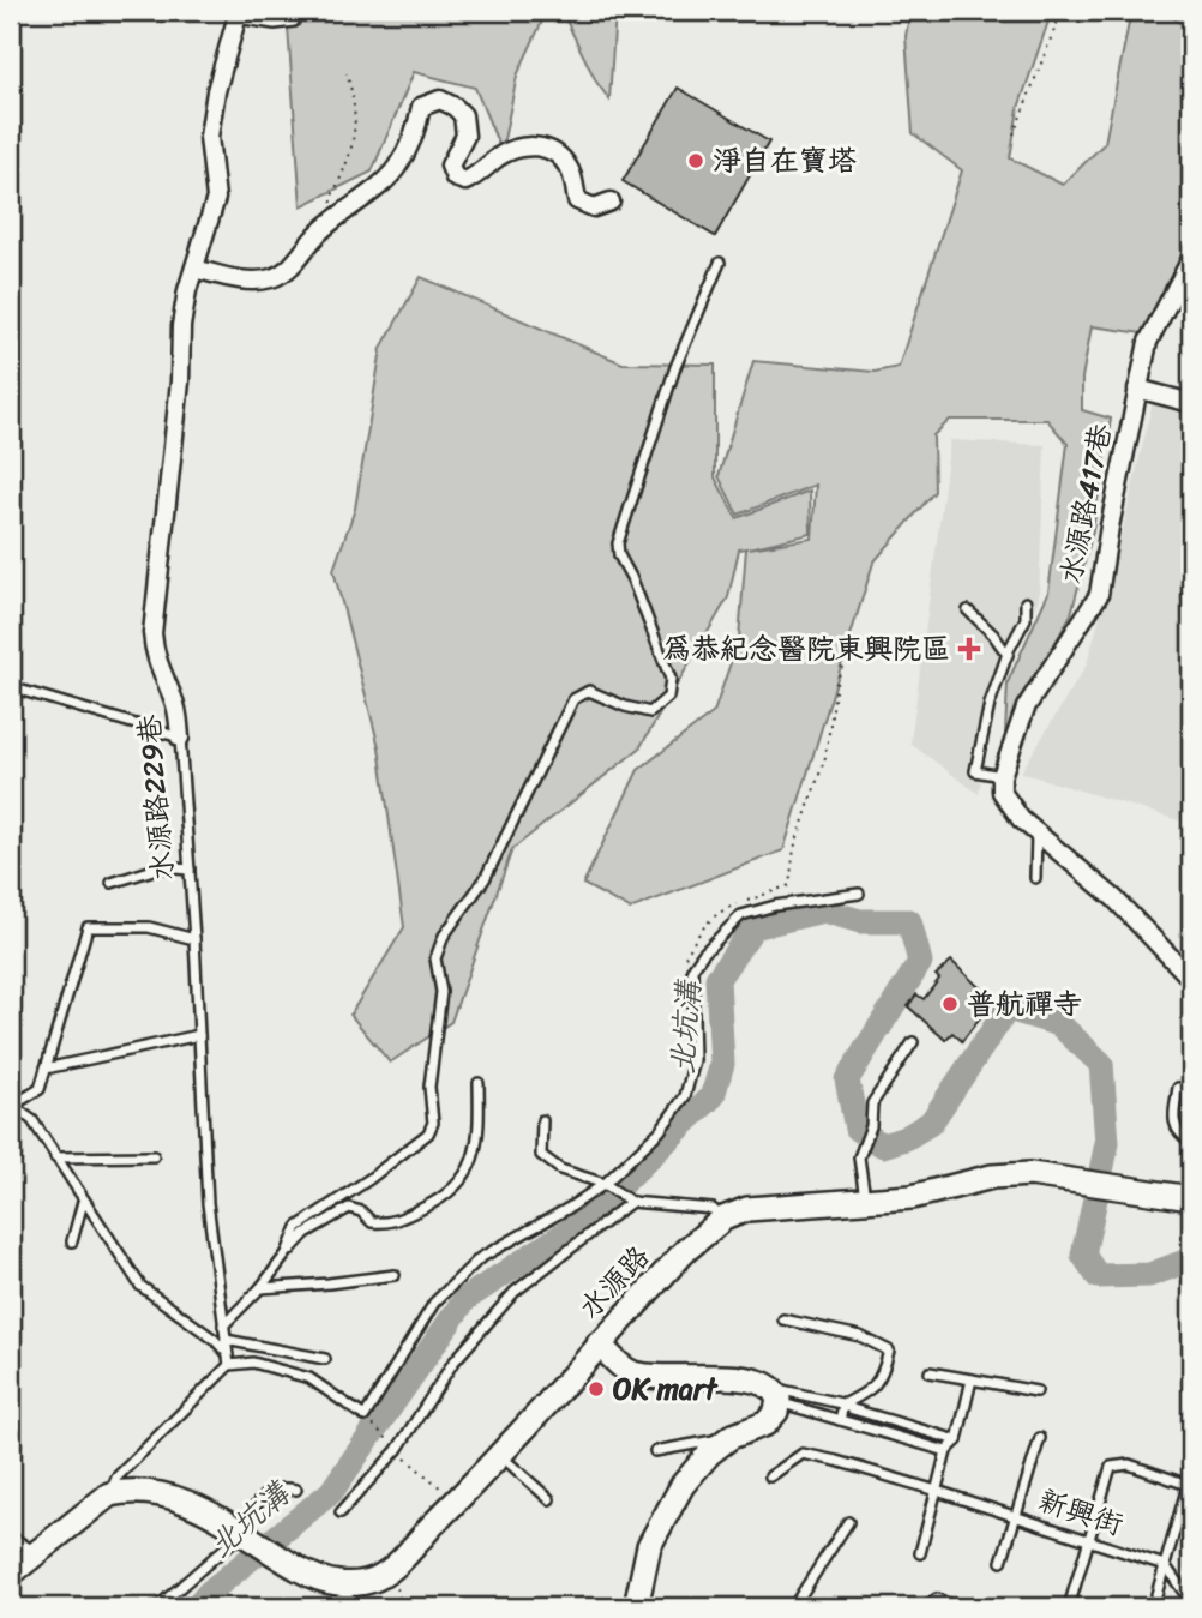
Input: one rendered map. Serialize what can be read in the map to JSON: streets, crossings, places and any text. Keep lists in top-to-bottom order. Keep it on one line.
{"streets":{"street":["水源路417巷","水源路229巷","水源路"],"lane":["新興街"]},"water":["北坑溝"],"places":{"other":["淨自在寶塔","普航禪寺","OK mart"],"health":["為恭紀念醫院東興院區"]}}
